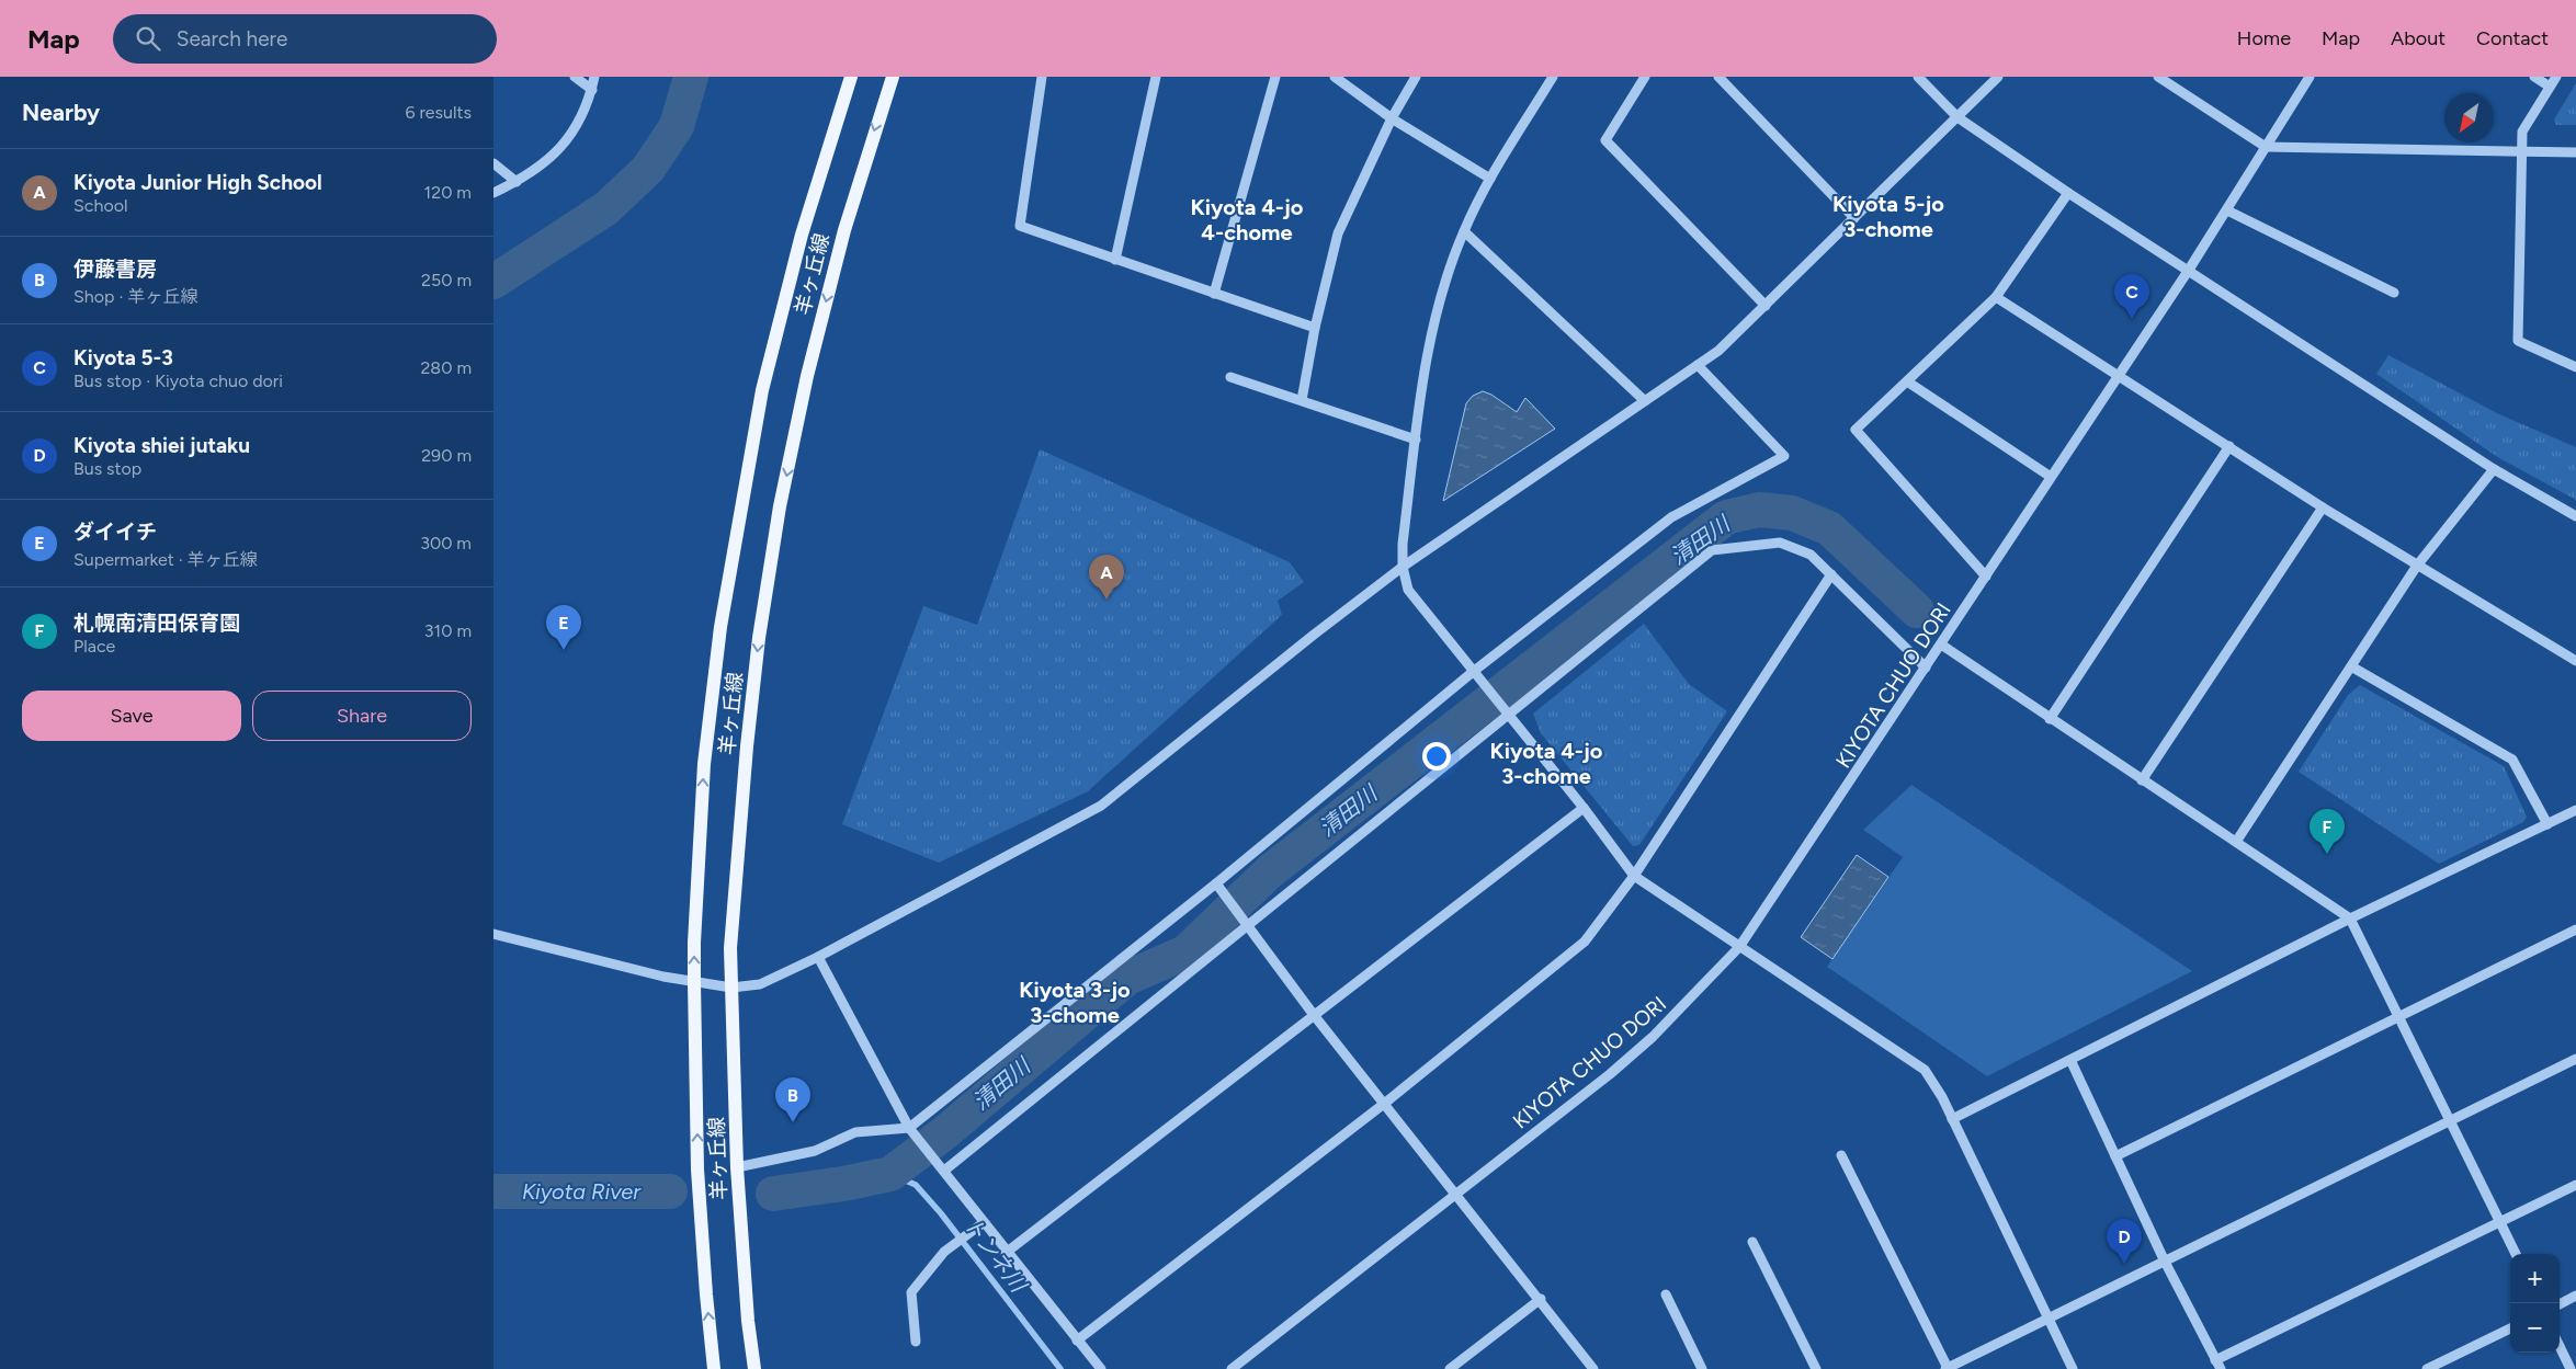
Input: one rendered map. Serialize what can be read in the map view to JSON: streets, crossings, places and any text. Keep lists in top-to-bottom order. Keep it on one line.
{"streets":{"main road":["羊ヶ丘線"],"street":["KIYOTA CHUO DORI"]},"districts":["Kiyota 5-jo 3-chome","Kiyota 4-jo 4-chome","Kiyota 4-jo 3-chome","Kiyota 3-jo 3-chome"],"water":["清田川","Kiyota River","トンネ川"],"north":"bottom left","page":{"header":"Map","search":"Search here","nav":["Home","Map","About","Contact"],"heading":["Nearby","6 results"],"list":[{"mark":"A","name":"Kiyota Junior High School","note":"School","value":"120 m"},{"mark":"B","name":"伊藤書房","note":"Shop · 羊ヶ丘線","value":"250 m"},{"mark":"C","name":"Kiyota 5-3","note":"Bus stop · Kiyota chuo dori","value":"280 m"},{"mark":"D","name":"Kiyota shiei jutaku","note":"Bus stop","value":"290 m"},{"mark":"E","name":"ダイイチ","note":"Supermarket · 羊ヶ丘線","value":"300 m"},{"mark":"F","name":"札幌南清田保育園","note":"Place","value":"310 m"}],"pins":["C","A","E","F","B","D"],"buttons":["Save","Share"],"map_buttons":["+","−"]}}
